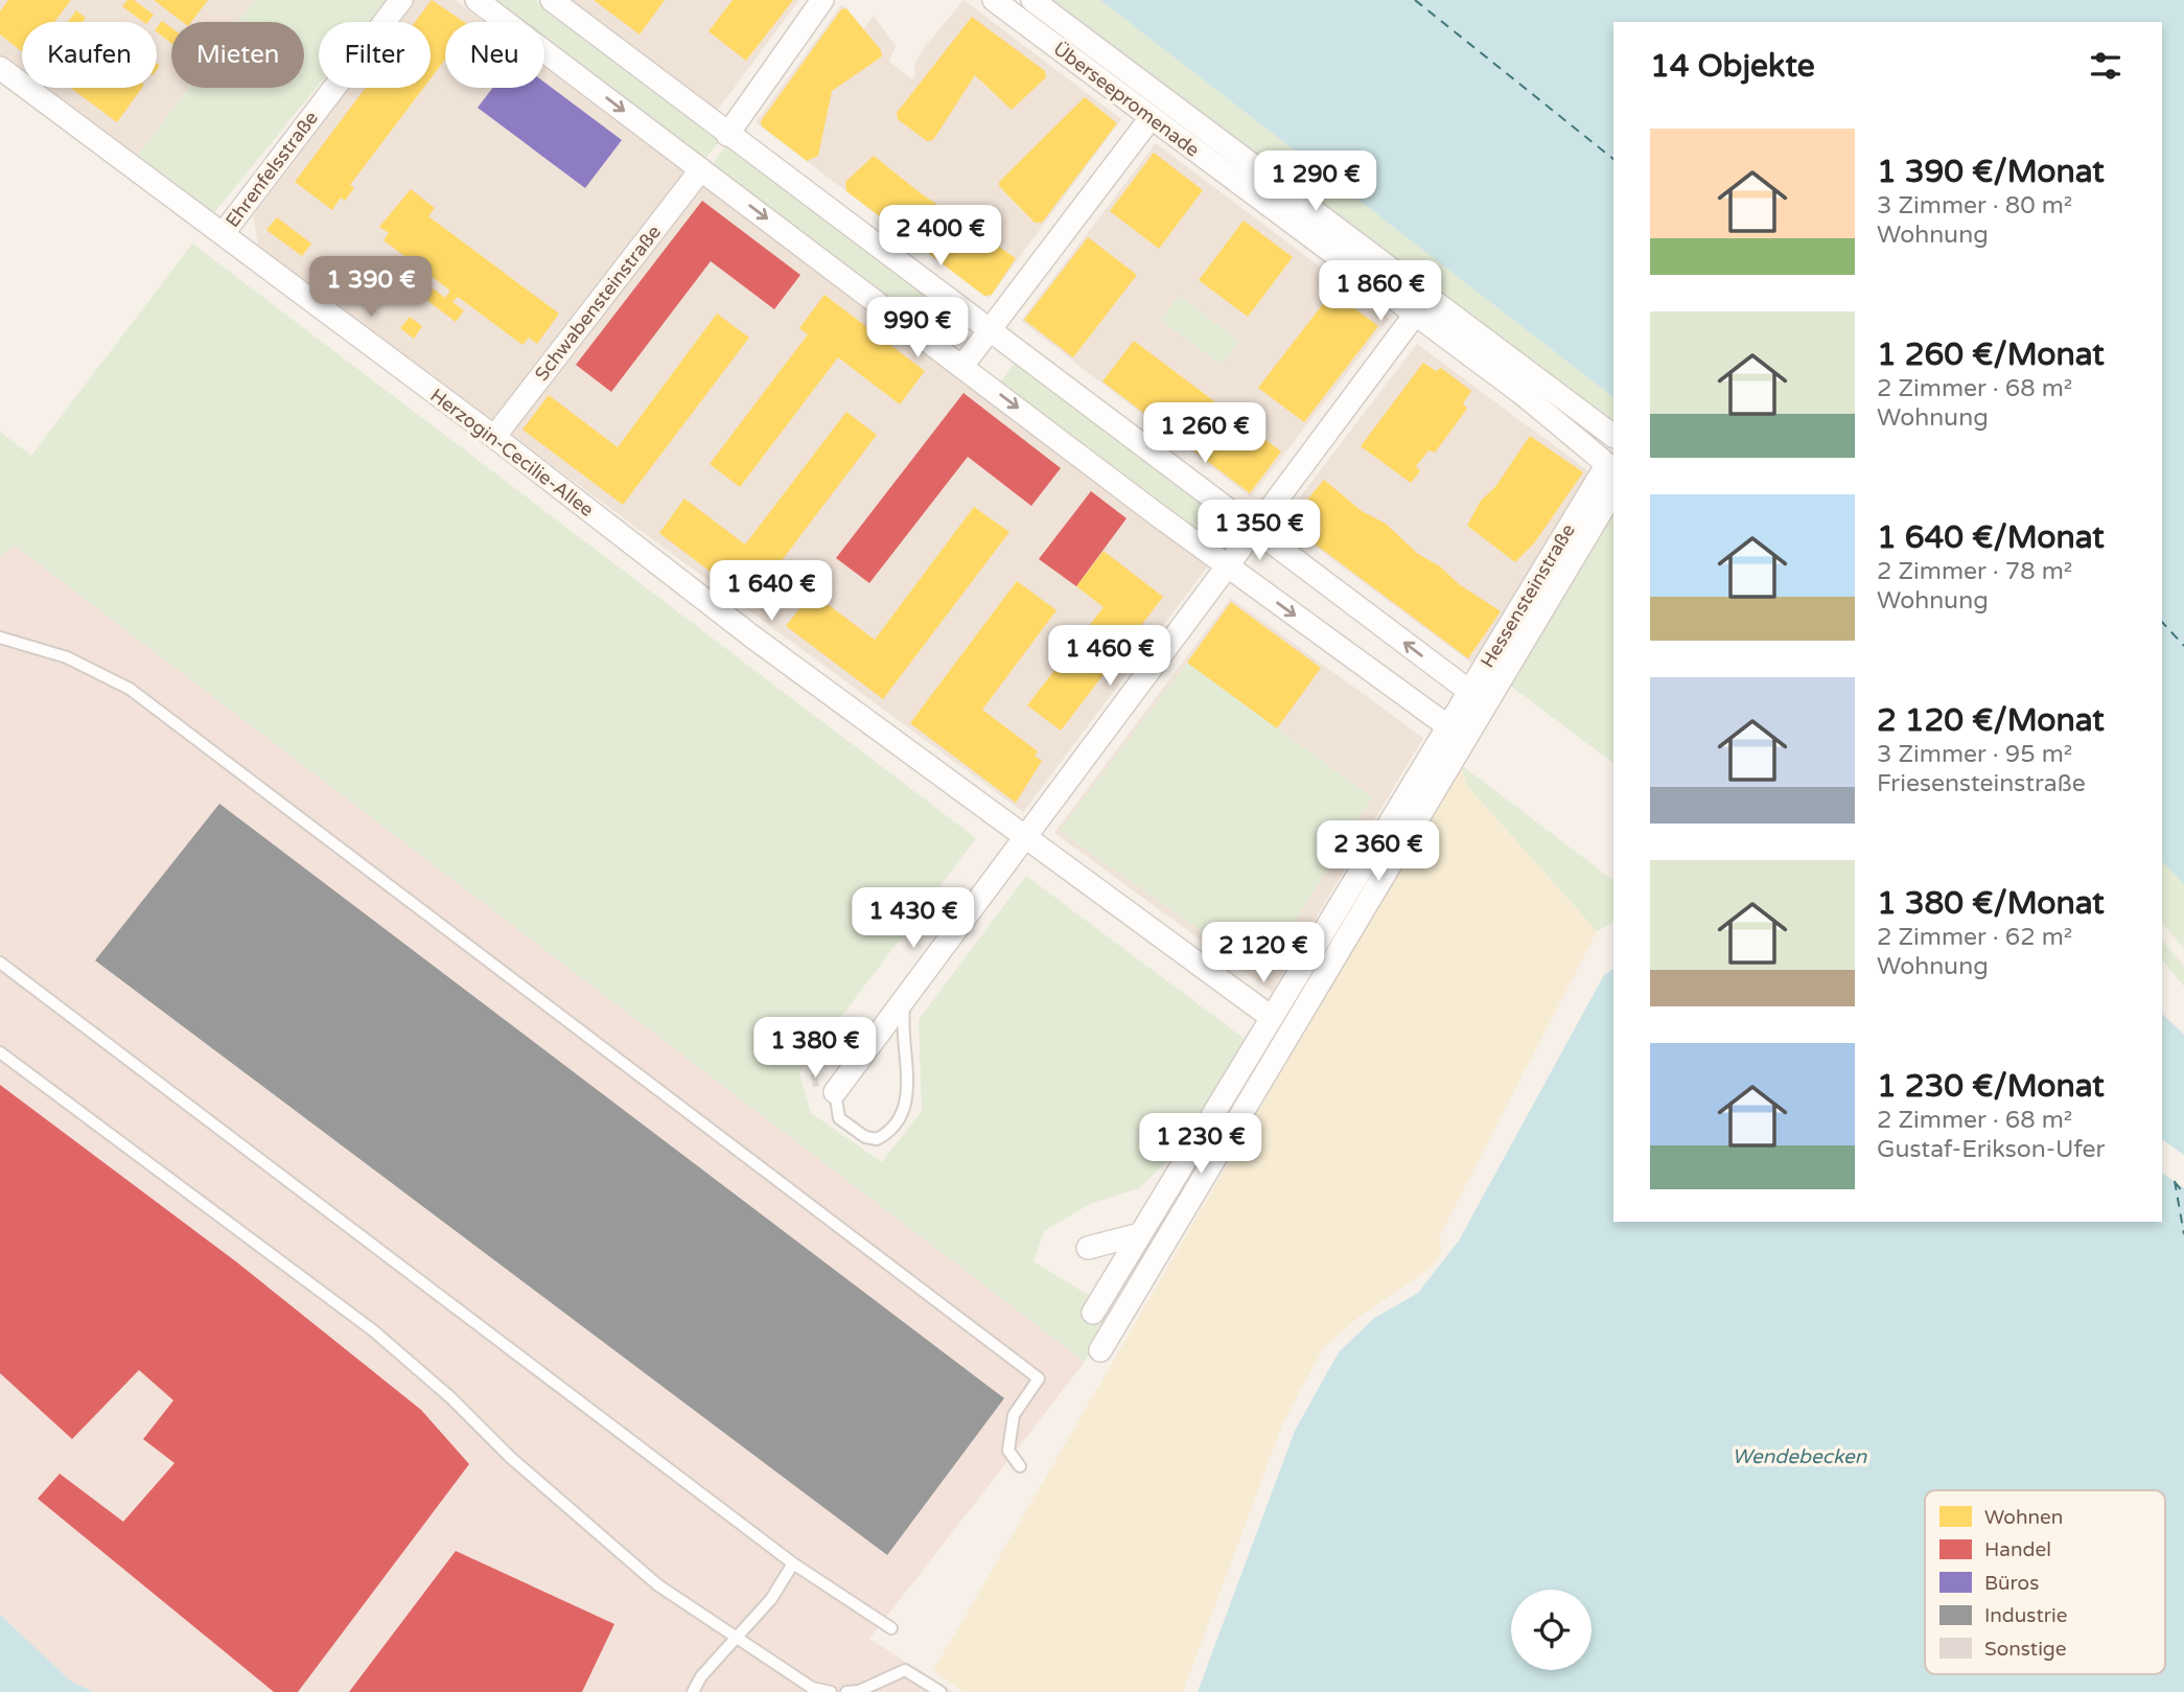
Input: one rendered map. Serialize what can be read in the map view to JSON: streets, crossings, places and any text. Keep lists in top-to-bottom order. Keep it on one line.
{"streets":{"street":["Überseepromenade","Ehrenfelsstraße","Schwabensteinstraße","Herzogin-Cecilie-Allee","Hessensteinstraße"]},"crossings":[["Überseepromenade","Hessensteinstraße"],["Ehrenfelsstraße","Herzogin-Cecilie-Allee"],["Schwabensteinstraße","Herzogin-Cecilie-Allee"],["Herzogin-Cecilie-Allee","Hessensteinstraße"]],"water":["Wendebecken"],"legend":["Wohnen","Handel","Büros","Industrie","Sonstige"],"page":{"chip":["Kaufen","Mieten","Filter","Neu"],"heading":"14 Objekte","list":[{"name":"1 390 €/Monat","note":"3 Zimmer · 80 m² · Wohnung"},{"name":"1 260 €/Monat","note":"2 Zimmer · 68 m² · Wohnung"},{"name":"1 640 €/Monat","note":"2 Zimmer · 78 m² · Wohnung"},{"name":"2 120 €/Monat","note":"3 Zimmer · 95 m² · Friesensteinstraße"},{"name":"1 380 €/Monat","note":"2 Zimmer · 62 m² · Wohnung"},{"name":"1 230 €/Monat","note":"2 Zimmer · 68 m² · Gustaf-Erikson-Ufer"}],"price":["1 290 €","2 400 €","1 390 €","1 860 €","990 €","1 260 €","1 350 €","1 640 €","1 460 €","2 360 €","1 430 €","2 120 €","1 380 €","1 230 €"]}}
